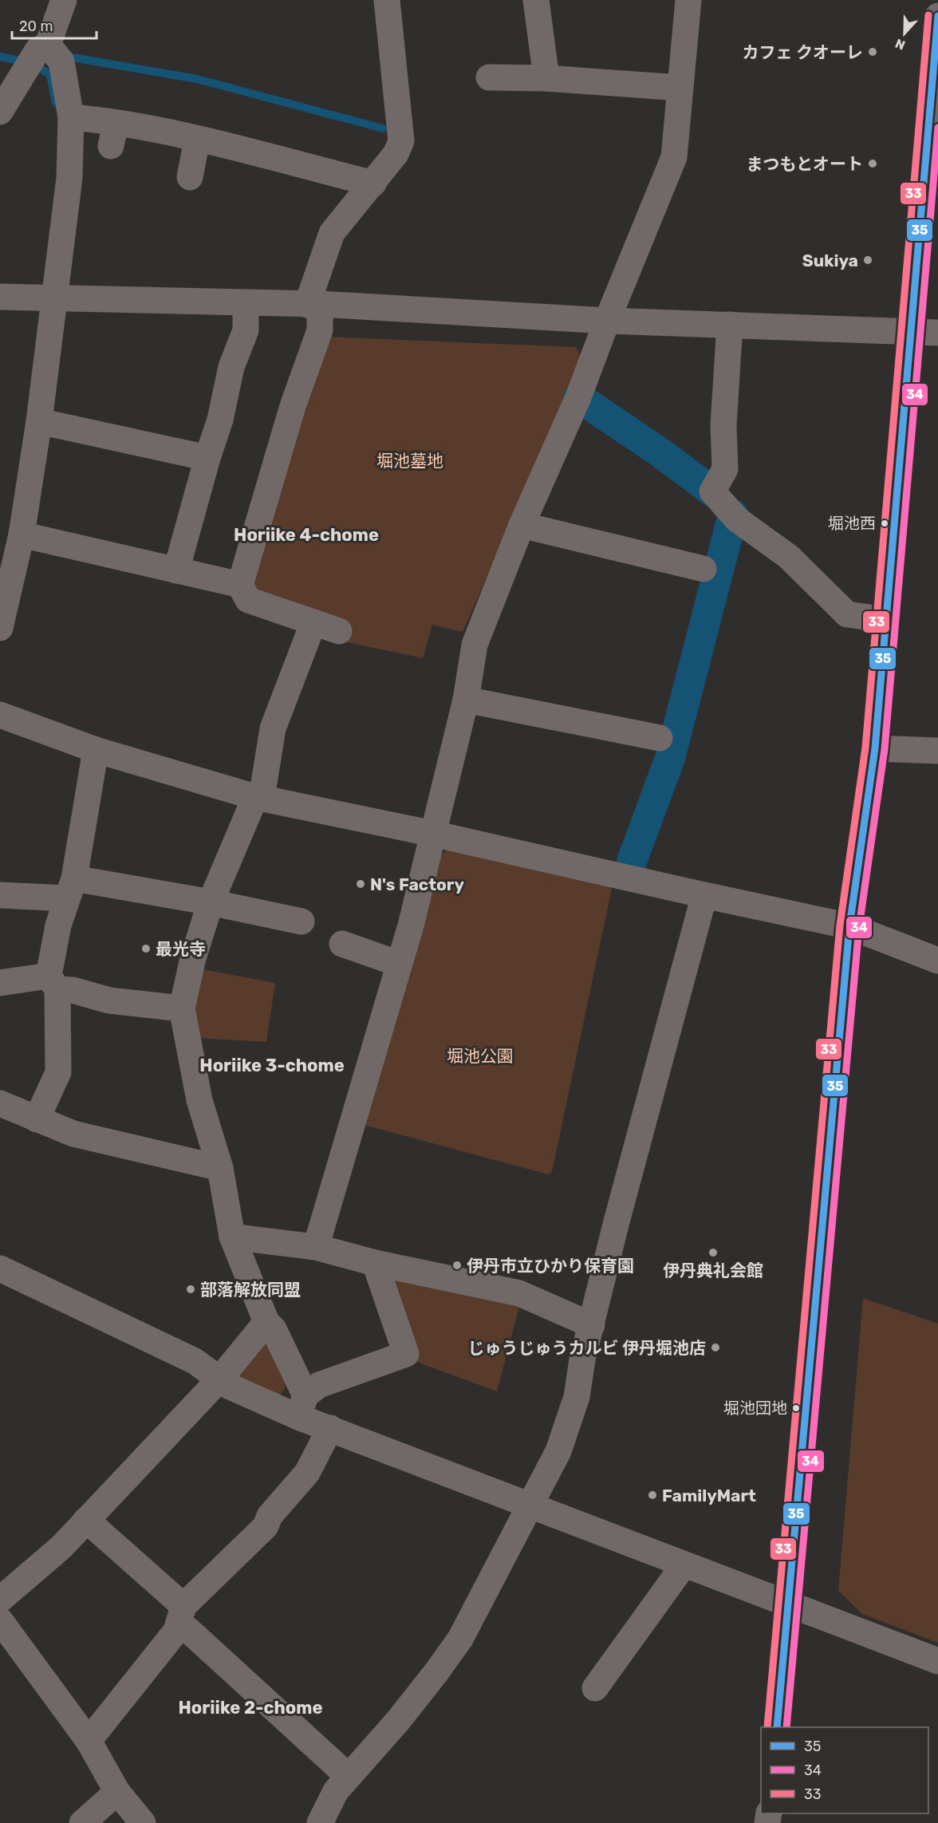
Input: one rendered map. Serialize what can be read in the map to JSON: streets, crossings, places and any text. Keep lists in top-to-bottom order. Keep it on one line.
{"districts":["Horiike 4-chome","Horiike 3-chome","Horiike 2-chome"],"parks":["堀池墓地","堀池公園"],"places":["カフェ クオーレ","まつもとオート","Sukiya","堀池西","N's Factory","最光寺","伊丹典礼会館","伊丹市立ひかり保育園","部落解放同盟","じゅうじゅうカルビ 伊丹堀池店","堀池団地","FamilyMart"],"lines":["transit line 33","transit line 35","transit line 34"],"legend":["35","34","33"],"scale_bar":"20 m","north":"bottom"}
